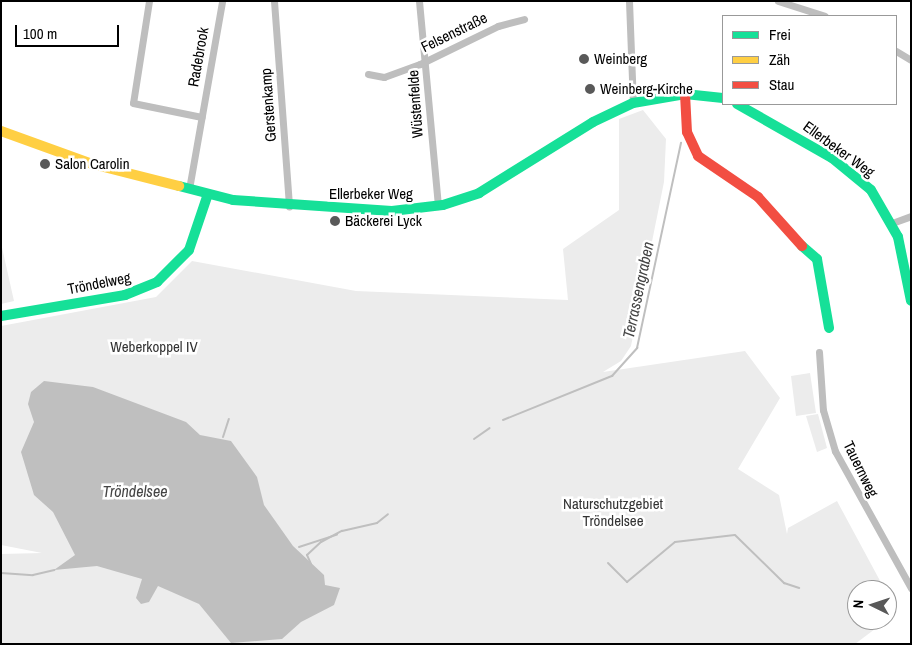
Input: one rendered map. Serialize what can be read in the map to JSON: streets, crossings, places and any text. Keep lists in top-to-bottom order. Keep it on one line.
{"streets":{"street":["Felsenstraße","Radebrook","Wüstenfelde","Gerstenkamp","Ellerbeker Weg","Tröndelweg","Tauernweg"]},"crossings":[["Felsenstraße","Wüstenfelde"],["Radebrook","Ellerbeker Weg"],["Wüstenfelde","Ellerbeker Weg"],["Gerstenkamp","Ellerbeker Weg"],["Ellerbeker Weg","Tröndelweg"]],"water":["Terrassengraben","Tröndelsee"],"parks":["Weberkoppel IV","Naturschutzgebiet Tröndelsee"],"places":["Weinberg","Weinberg-Kirche","Salon Carolin","Bäckerei Lyck"],"legend":["Frei","Zäh","Stau"],"scale_bar":"100 m","north":"left"}
